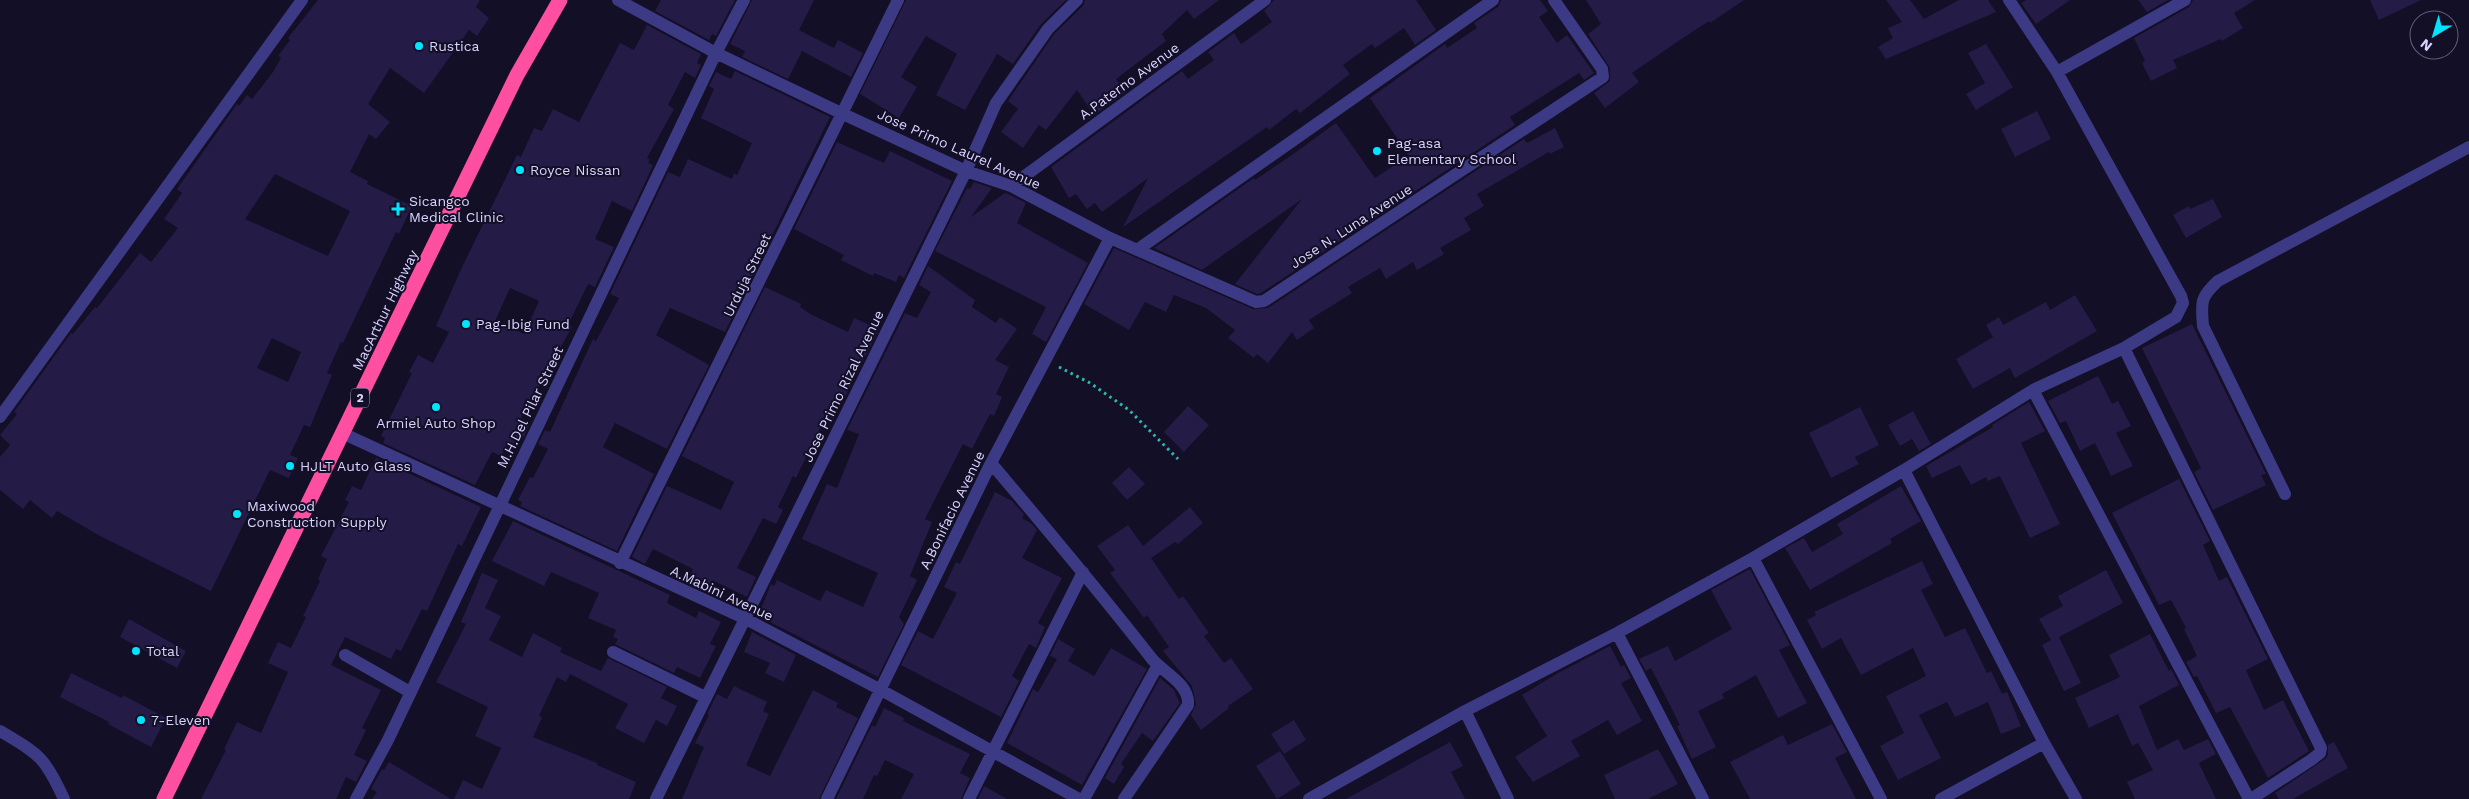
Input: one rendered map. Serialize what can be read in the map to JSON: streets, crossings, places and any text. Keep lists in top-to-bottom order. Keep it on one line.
{"streets":{"highway":["MacArthur Highway","2"],"street":["A.Paterno Avenue","Jose Primo Laurel Avenue","Jose N. Luna Avenue","Urduja Street","Jose Primo Rizal Avenue","M.H.Del Pilar Street","A.Bonifacio Avenue","A.Mabini Avenue"]},"crossings":[["A.Paterno Avenue","Jose Primo Laurel Avenue"],["Jose Primo Laurel Avenue","Jose N. Luna Avenue"],["Jose Primo Laurel Avenue","Urduja Street"],["Jose Primo Laurel Avenue","Jose Primo Rizal Avenue"],["Jose Primo Laurel Avenue","M.H.Del Pilar Street"],["Jose Primo Laurel Avenue","A.Bonifacio Avenue"],["Urduja Street","A.Mabini Avenue"],["MacArthur Highway","A.Mabini Avenue"],["Jose Primo Rizal Avenue","A.Mabini Avenue"],["M.H.Del Pilar Street","A.Mabini Avenue"],["A.Bonifacio Avenue","A.Mabini Avenue"]],"places":{"other":["Rustica","Pag-asa Elementary School","Royce Nissan","Pag-Ibig Fund","Armiel Auto Shop","HJLT Auto Glass","Maxiwood Construction Supply","Total","7-Eleven"],"health":["Sicangco Medical Clinic"]},"north":"bottom left"}
